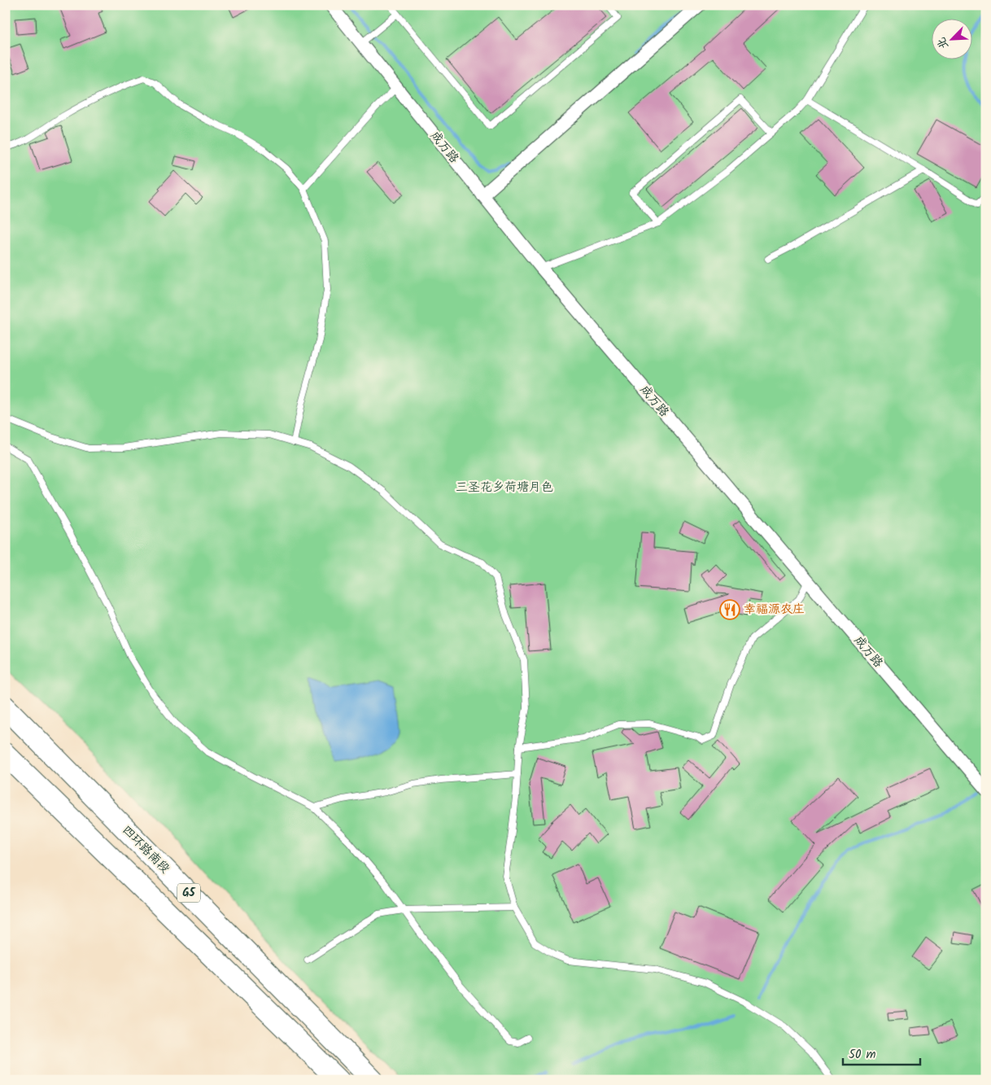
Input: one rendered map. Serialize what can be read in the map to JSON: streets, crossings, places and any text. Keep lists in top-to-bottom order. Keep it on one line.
{"streets":{"highway":["四环路南段","G5"],"street":["成万路"]},"parks":["三圣花乡荷塘月色"],"places":{"restaurant":["幸福源农庄"]},"scale_bar":"50 m","north":"bottom left"}
